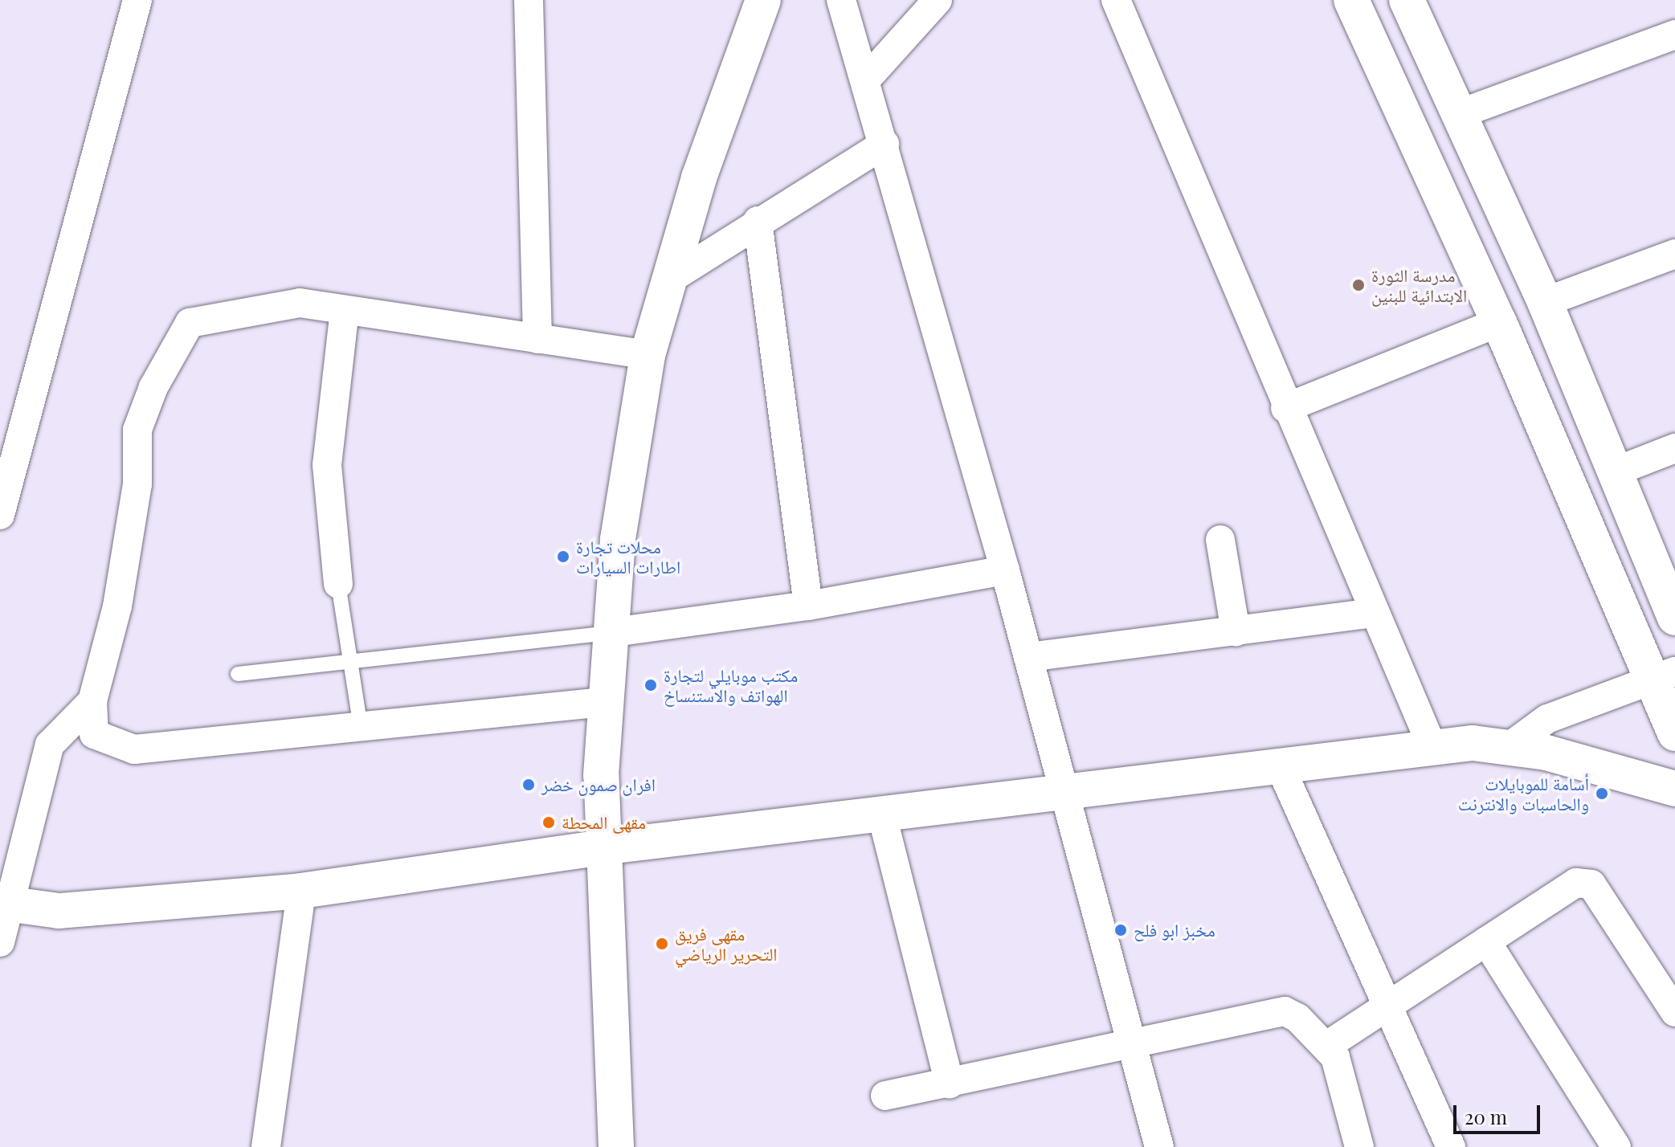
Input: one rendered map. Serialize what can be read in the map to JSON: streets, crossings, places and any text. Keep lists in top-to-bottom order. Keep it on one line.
{"places":["مدرسة الثورة الابتدائية للبنين","محلات تجارة اطارات السيارات","مكتب موبايلي لتجارة الهواتف والاستنساخ","افران صمون خضر","أسامة للموبايلات والحاسبات والانترنت","مقهى المحطة","مخبز ابو فلح","مقهى فريق التحرير الرياضي"],"scale_bar":"20 m"}
